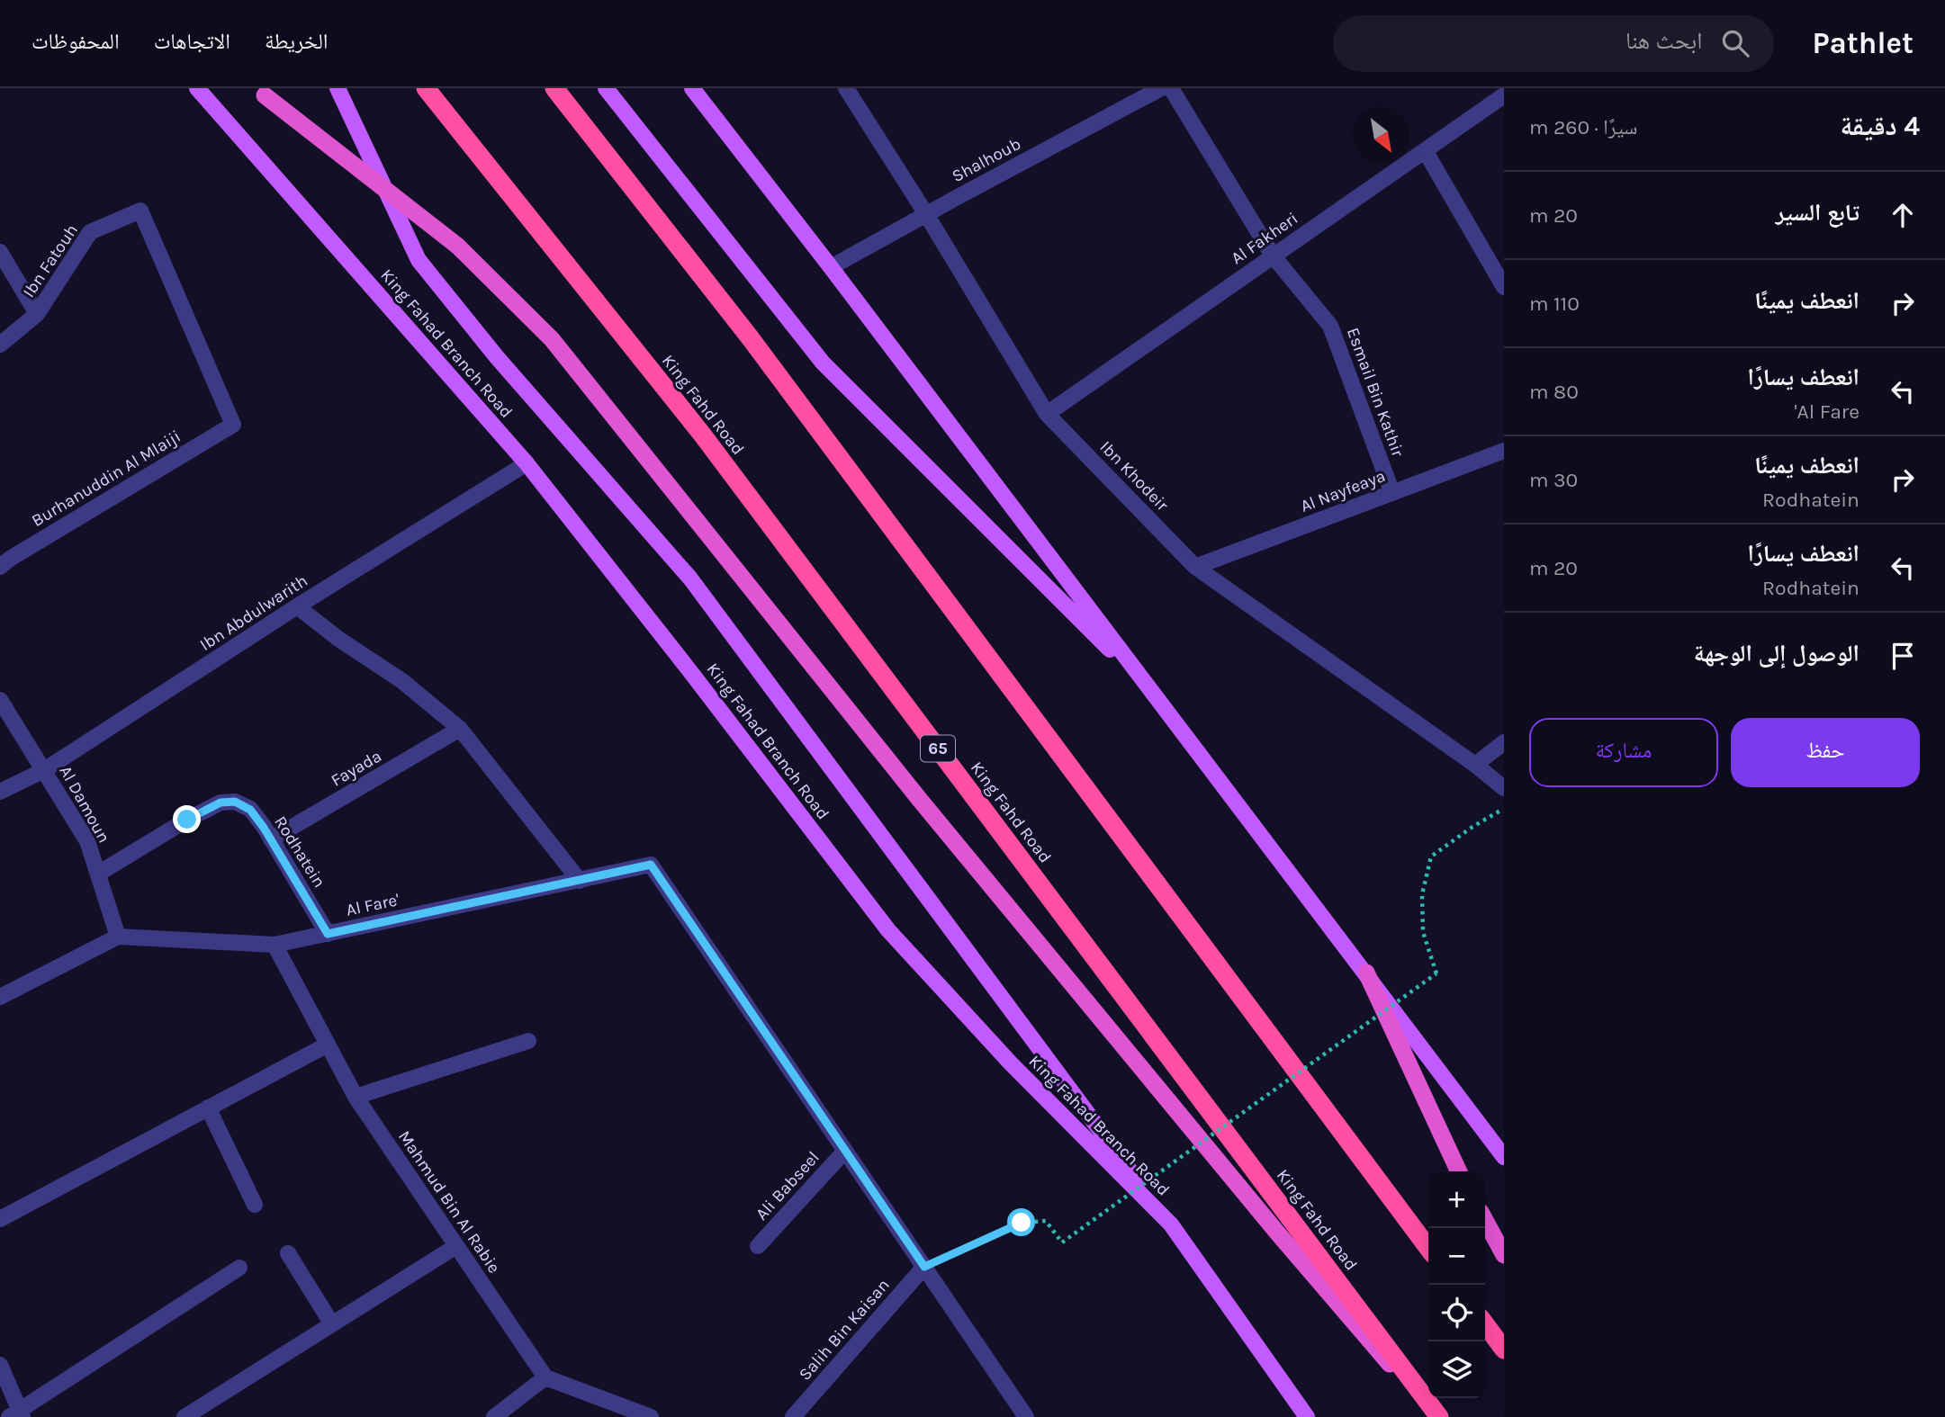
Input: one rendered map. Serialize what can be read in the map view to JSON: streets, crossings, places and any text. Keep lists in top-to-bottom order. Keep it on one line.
{"streets":{"highway":["King Fahd Road","65"],"main road":["King Fahad Branch Road"],"street":["Shalhoub","Al Fakheri","Ibn Fatouh","Esmail Bin Kathir","Ibn Khodeir","Burhanuddin Al Mlaiji","Al Nayfeaya","Ibn Abdulwarith","Fayada","Al Damoun","Rodhatein","Al Fare'","Ali Babseel","Mahmud Bin Al Rabie","Salih Bin Kaisan"]},"crossings":[["Shalhoub","Ibn Khodeir"],["Al Fakheri","Esmail Bin Kathir"],["Al Fakheri","Ibn Khodeir"],["Ibn Fatouh","Burhanuddin Al Mlaiji"],["King Fahad Branch Road","Ibn Abdulwarith"],["Esmail Bin Kathir","Al Nayfeaya"],["Ibn Khodeir","Al Nayfeaya"],["Ibn Abdulwarith","Al Damoun"],["Fayada","Rodhatein"],["Al Damoun","Rodhatein"],["Al Damoun","Al Fare'"],["Rodhatein","Al Fare'"],["Al Fare'","Ali Babseel"],["Al Fare'","Mahmud Bin Al Rabie"]],"north":"bottom right","page":{"header":"Pathlet","search":"ابحث هنا","nav":["الخريطة","الاتجاهات","المحفوظات"],"heading":["4 دقيقة","سيرًا · 260 m"],"list":[["تابع السير","20 m"],["انعطف يمينًا","110 m"],["انعطف يسارًا","Al Fare'","80 m"],["انعطف يمينًا","Rodhatein","30 m"],["انعطف يسارًا","Rodhatein","20 m"],"الوصول إلى الوجهة"],"buttons":["حفظ","مشاركة"],"map_buttons":["+","−"]}}
